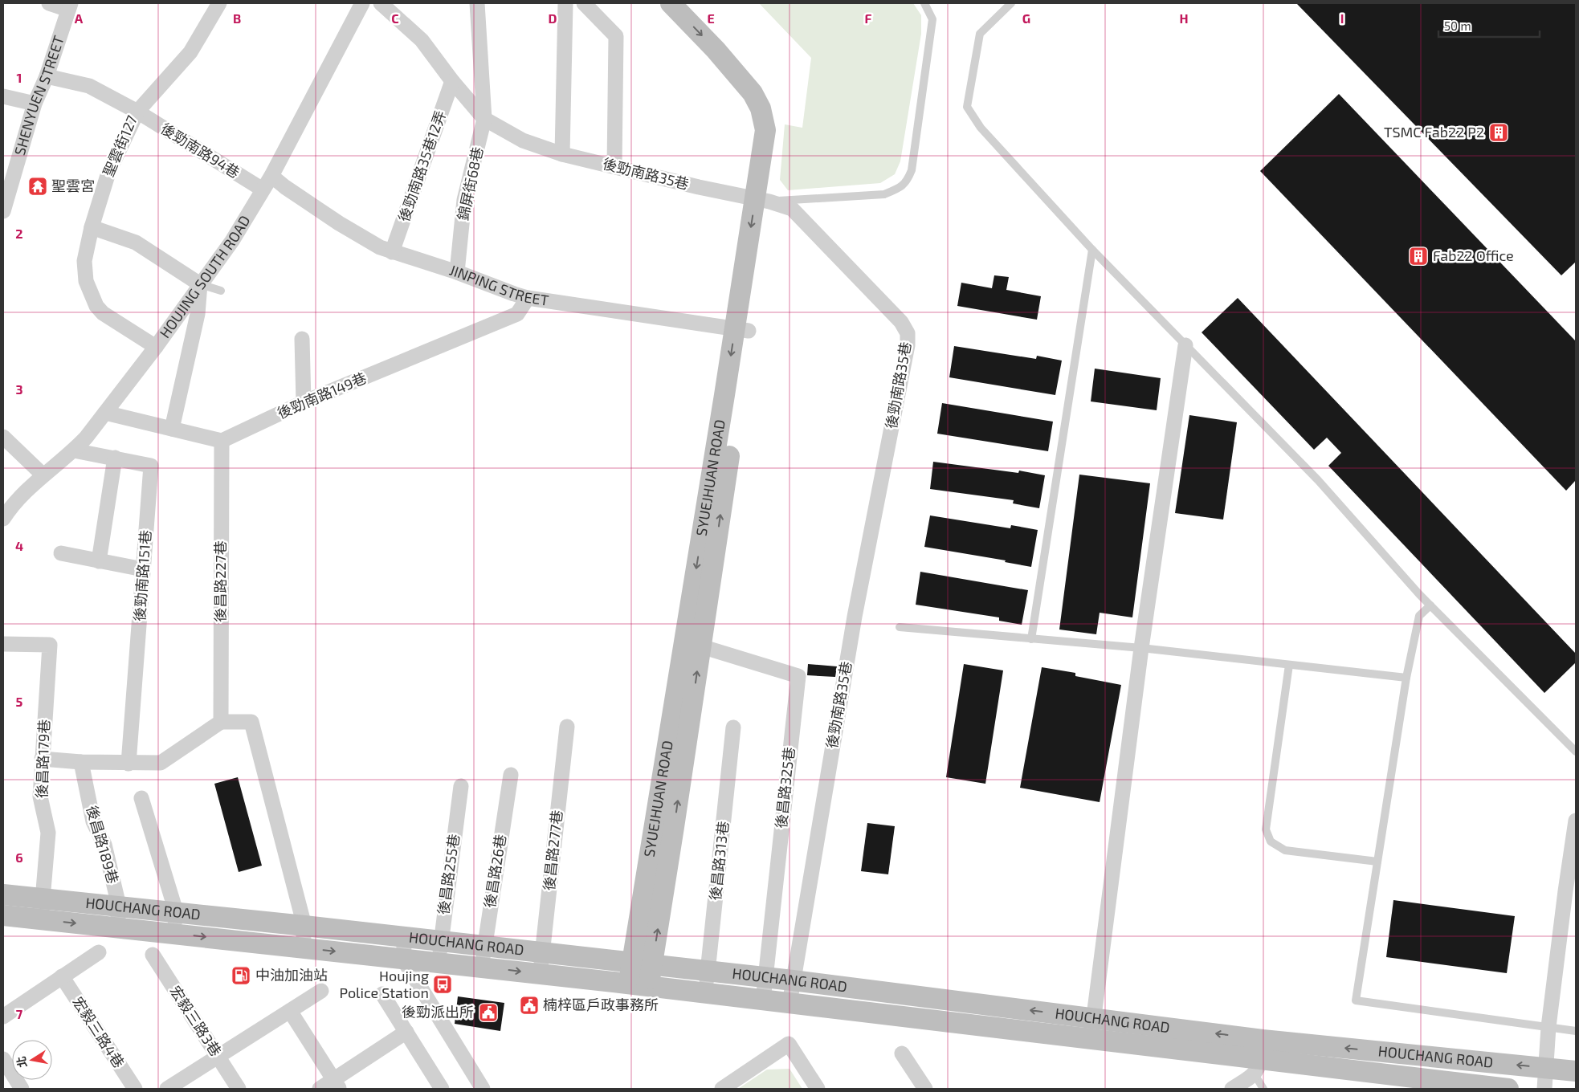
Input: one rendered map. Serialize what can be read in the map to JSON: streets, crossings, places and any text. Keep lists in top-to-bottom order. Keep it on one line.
{"streets":{"street":["SHENYUEN STREET","聖雲街127","後勁南路94巷","後勁南路35巷12弄","後勁南路35巷","錦屏街68巷","HOUJING SOUTH ROAD","JINPING STREET","後勁南路149巷","SYUEJHUAN ROAD","後勁南路151巷","後昌路227巷","後昌路179巷","後昌路325巷","後昌路189巷","後昌路277巷","後昌路313巷","後昌路26巷","後昌路255巷","HOUCHANG ROAD","宏毅三路3巷","宏毅三路4巷"]},"crossings":[["SHENYUEN STREET","聖雲街127"],["聖雲街127","後勁南路94巷"],["聖雲街127","HOUJING SOUTH ROAD"],["後勁南路94巷","HOUJING SOUTH ROAD"],["後勁南路35巷12弄","後勁南路35巷"],["後勁南路35巷12弄","JINPING STREET"],["後勁南路35巷","錦屏街68巷"],["後勁南路35巷","SYUEJHUAN ROAD"],["後勁南路35巷","HOUCHANG ROAD"],["錦屏街68巷","JINPING STREET"],["HOUJING SOUTH ROAD","JINPING STREET"],["HOUJING SOUTH ROAD","後勁南路151巷"],["JINPING STREET","後勁南路149巷"],["JINPING STREET","SYUEJHUAN ROAD"],["後勁南路149巷","後昌路227巷"],["SYUEJHUAN ROAD","後昌路325巷"],["SYUEJHUAN ROAD","HOUCHANG ROAD"],["後昌路179巷","HOUCHANG ROAD"],["後昌路325巷","HOUCHANG ROAD"],["後昌路189巷","HOUCHANG ROAD"],["後昌路277巷","HOUCHANG ROAD"],["後昌路313巷","HOUCHANG ROAD"],["後昌路26巷","HOUCHANG ROAD"],["後昌路255巷","HOUCHANG ROAD"]],"places":{"building":["TSMC Fab22 P2","Fab22 Office"],"temple":["聖雲宮"],"fuel station":["中油加油站"],"bus stop":["Houjing Police Station"],"public building":["楠梓區戶政事務所","後勁派出所"]},"scale_bar":"50 m","north":"left","grid":{"columns":["A","B","C","D","E","F","G","H","I"],"rows":["1","2","3","4","5","6","7"]}}
